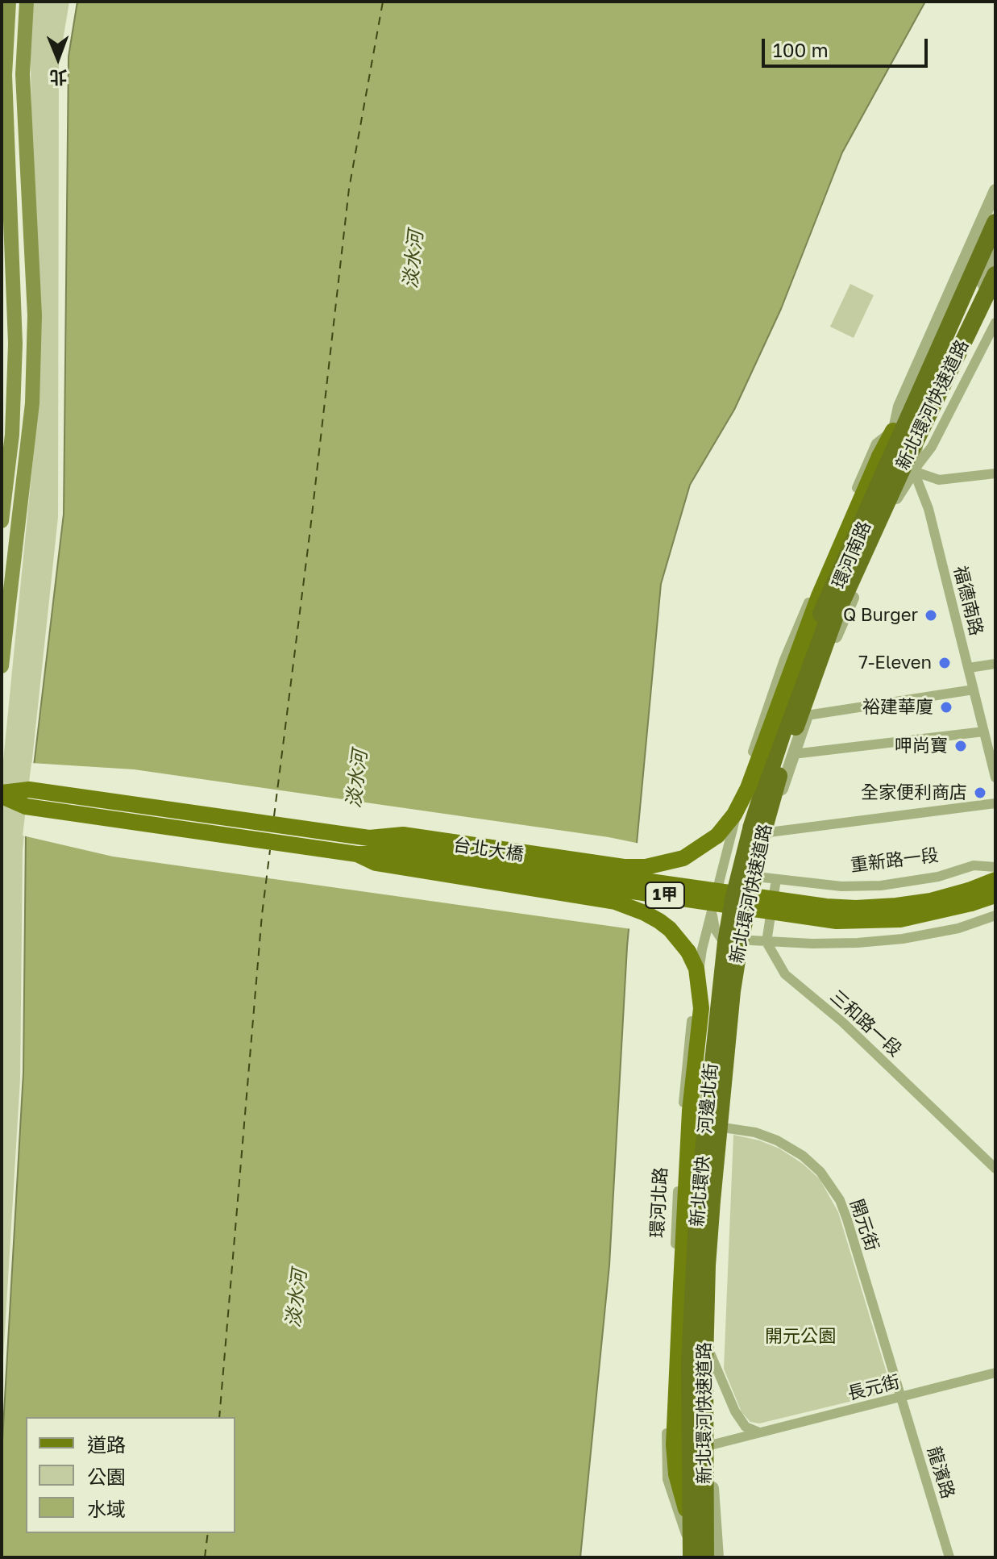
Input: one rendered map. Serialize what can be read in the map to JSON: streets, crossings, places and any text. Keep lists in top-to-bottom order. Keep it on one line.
{"streets":{"highway":["新北環河快速道路","新北環快"],"main road":["台北大橋","1甲"],"street":["環河南路","福德南路","重新路一段","三和路一段","河邊北街","環河北路","開元街","長元街","龍濱路"]},"crossings":[["新北環河快速道路","環河南路"],["新北環河快速道路","新北環快"],["環河南路","福德南路"],["環河南路","重新路一段"],["環河南路","河邊北街"],["環河南路","新北環快"],["環河南路","環河北路"],["台北大橋","1甲"],["重新路一段","河邊北街"],["重新路一段","環河北路"],["河邊北街","開元街"],["河邊北街","長元街"],["新北環快","環河北路"],["開元街","長元街"],["開元街","龍濱路"],["長元街","龍濱路"]],"water":["淡水河"],"parks":["開元公園"],"places":["Q Burger","7-Eleven","裕建華廈","呷尚寶","全家便利商店"],"legend":["道路","公園","水域"],"scale_bar":"100 m","north":"bottom"}
